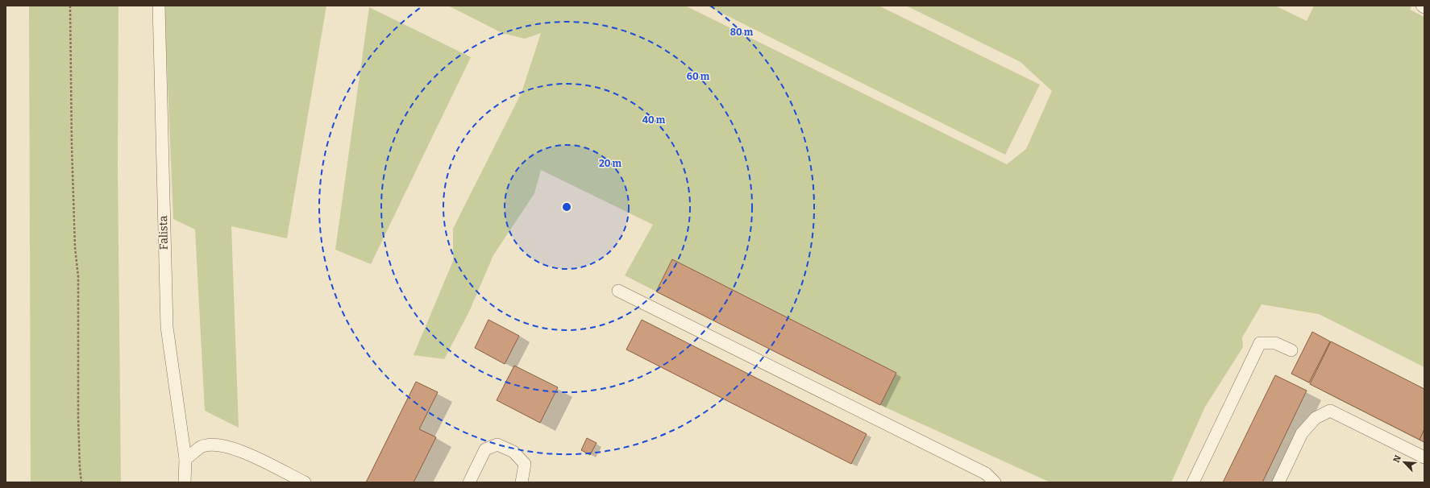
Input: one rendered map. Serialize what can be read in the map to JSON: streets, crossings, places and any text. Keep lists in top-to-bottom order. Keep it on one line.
{"streets":{"lane":["Falista"]},"north":"top left","rings":["80 m","60 m","40 m","20 m"]}
